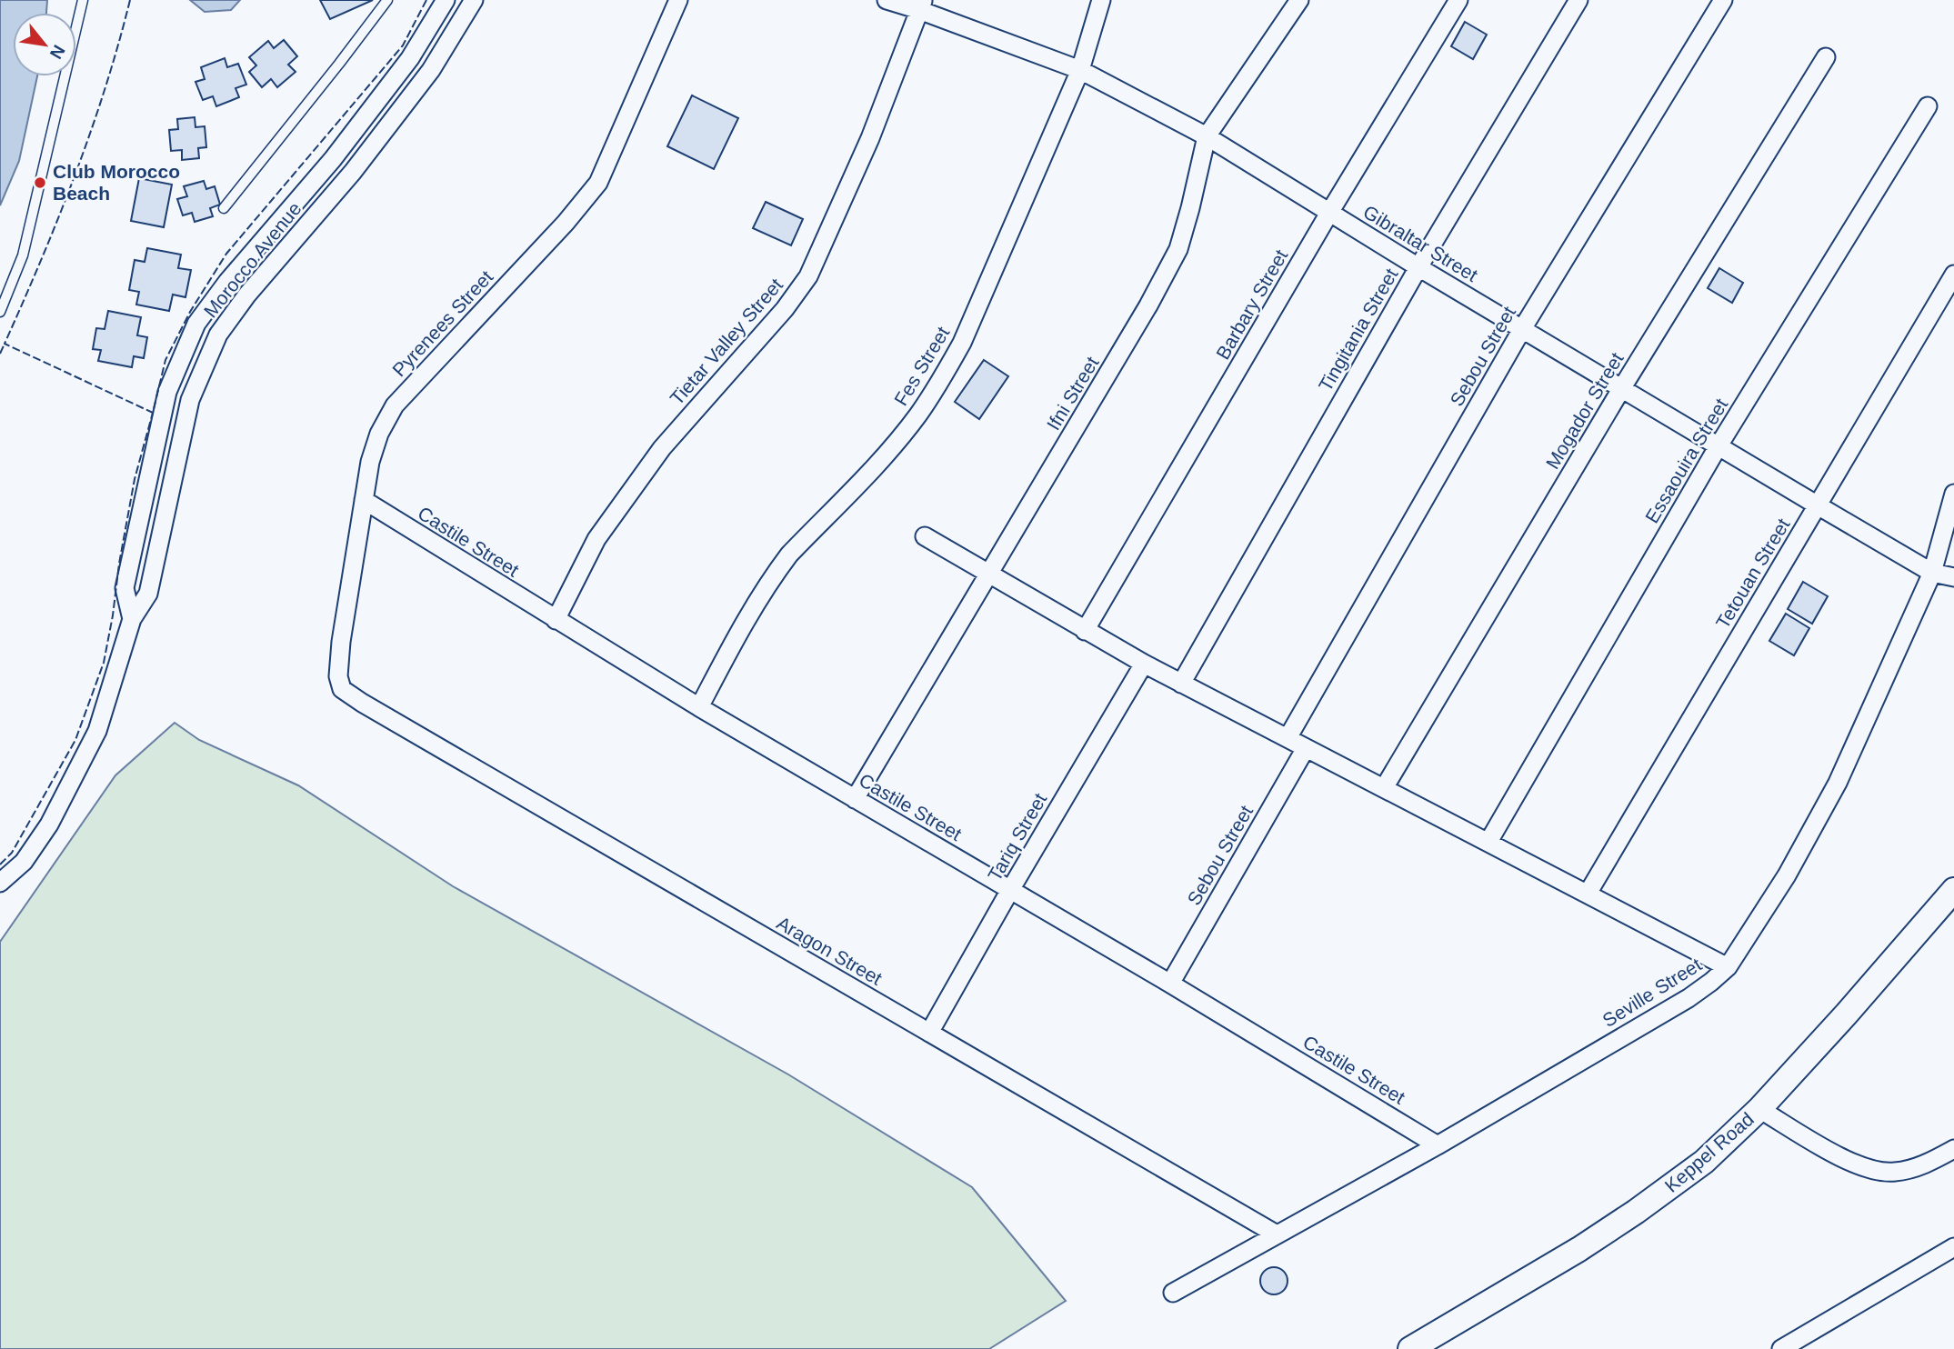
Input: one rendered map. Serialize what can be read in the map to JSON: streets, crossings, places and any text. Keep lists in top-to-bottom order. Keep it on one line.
{"streets":{"street":["Gibraltar Street","Morocco Avenue","Barbary Street","Pyrenees Street","Tingitania Street","Tietar Valley Street","Sebou Street","Fes Street","Ifni Street","Mogador Street","Essaouira Street","Castile Street","Tetouan Street","Tariq Street","Aragon Street","Seville Street","Keppel Road"]},"crossings":[["Gibraltar Street","Barbary Street"],["Gibraltar Street","Tingitania Street"],["Gibraltar Street","Tietar Valley Street"],["Gibraltar Street","Sebou Street"],["Gibraltar Street","Fes Street"],["Gibraltar Street","Ifni Street"],["Gibraltar Street","Mogador Street"],["Gibraltar Street","Essaouira Street"],["Gibraltar Street","Tetouan Street"],["Gibraltar Street","Seville Street"],["Pyrenees Street","Castile Street"],["Pyrenees Street","Aragon Street"],["Tietar Valley Street","Castile Street"],["Sebou Street","Castile Street"],["Fes Street","Castile Street"],["Ifni Street","Castile Street"],["Castile Street","Tariq Street"],["Castile Street","Seville Street"],["Tariq Street","Aragon Street"],["Aragon Street","Seville Street"]],"places":["Club Morocco Beach"],"north":"bottom right"}
